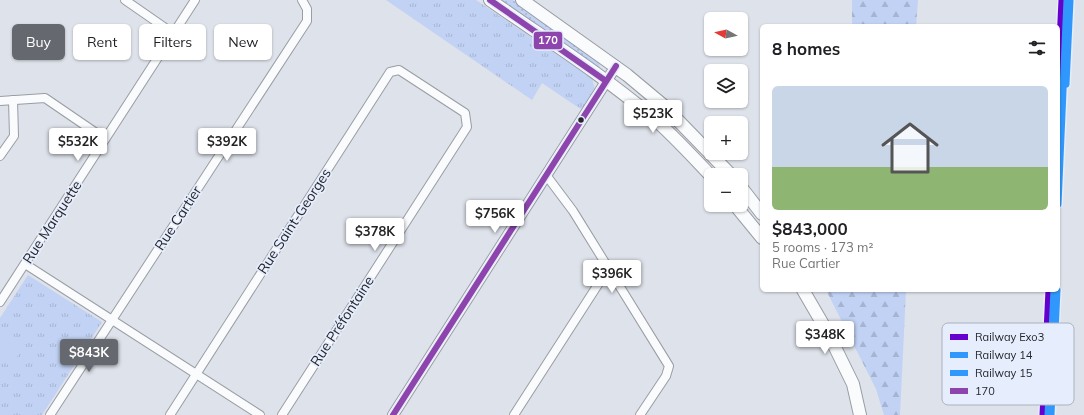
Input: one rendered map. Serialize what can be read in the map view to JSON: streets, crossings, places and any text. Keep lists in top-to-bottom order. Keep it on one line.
{"streets":{"street":["Rue Cartier","Rue Saint-Georges","Rue Marquette","Rue Préfontaine"]},"crossings":[["Rue Saint-Georges","Rue Préfontaine"]],"lines":["rail line Exo3","rail line 14","rail line 15","transit line 170"],"legend":["Railway Exo3","Railway 14","Railway 15","170"],"north":"left","page":{"map_buttons":["+","−"],"chip":["Buy","Rent","Filters","New"],"heading":"8 homes","list":[{"name":"$843,000","note":"5 rooms · 173 m² · Rue Cartier"}],"price":["$523K","$532K","$392K","$756K","$378K","$396K","$348K","$843K"]}}
